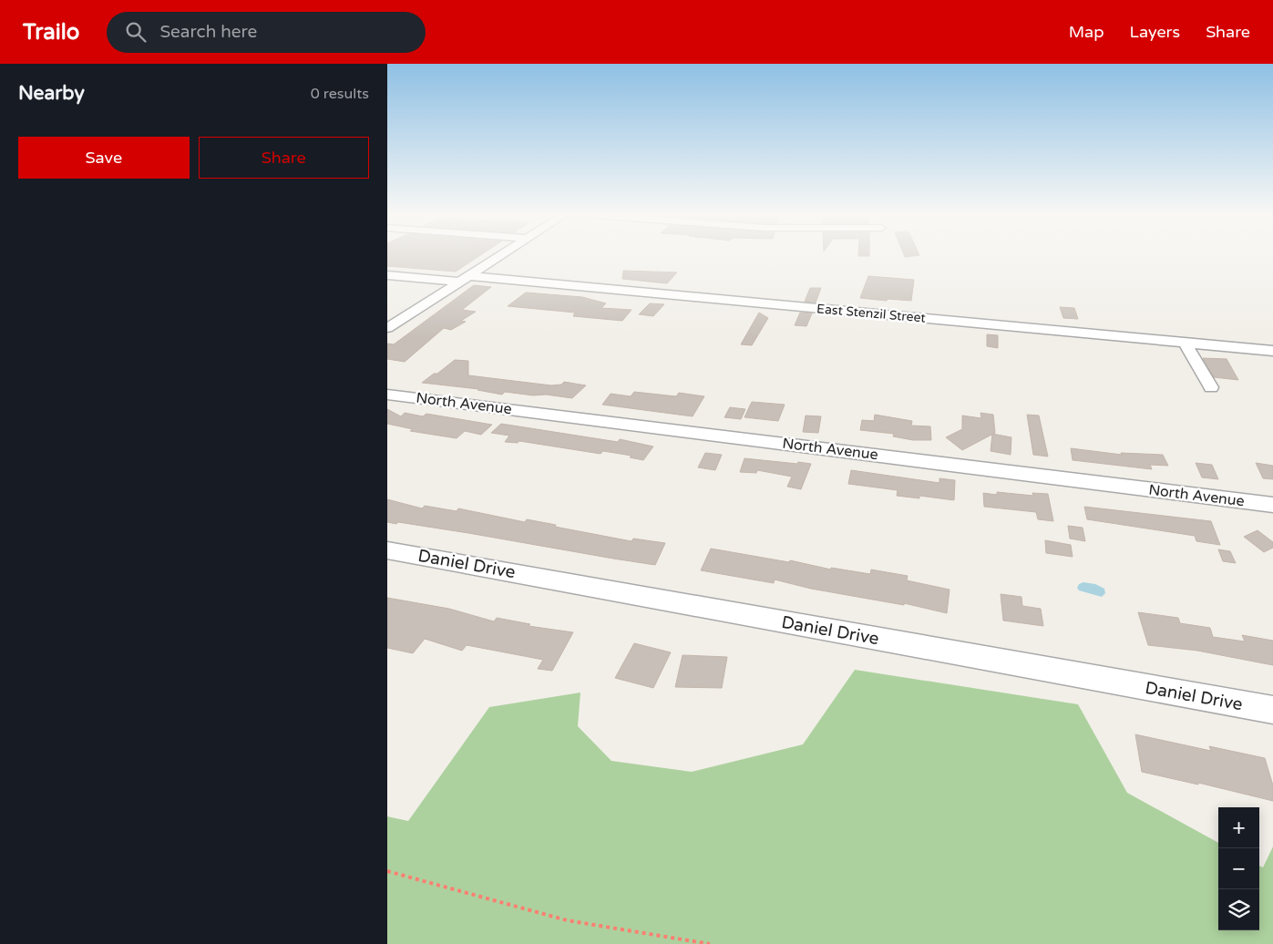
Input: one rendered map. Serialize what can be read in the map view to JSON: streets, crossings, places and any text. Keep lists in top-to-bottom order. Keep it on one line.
{"streets":{"street":["East Stenzil Street","North Avenue","Daniel Drive"]},"page":{"header":"Trailo","search":"Search here","nav":["Map","Layers","Share"],"heading":["Nearby","0 results"],"buttons":["Save","Share"],"map_buttons":["+","−"]}}
